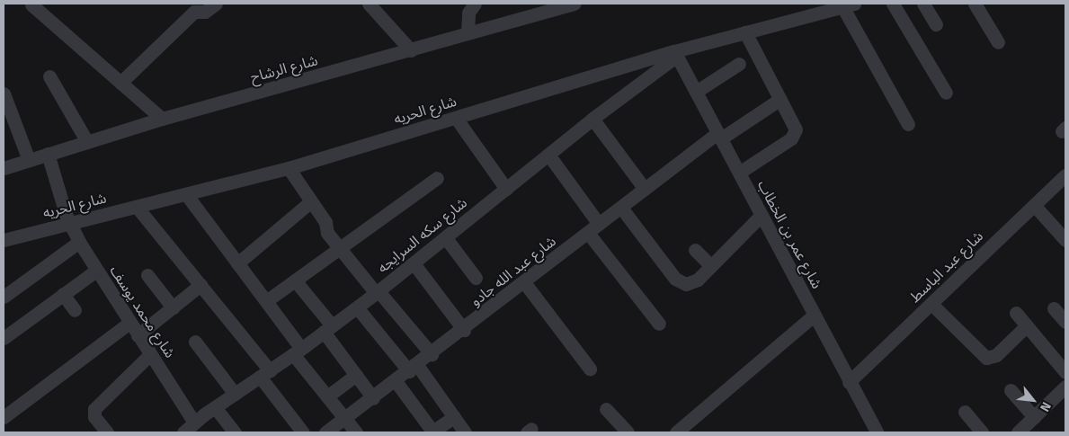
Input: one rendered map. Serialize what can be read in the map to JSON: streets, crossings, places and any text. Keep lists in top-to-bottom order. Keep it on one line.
{"streets":{"street":["شارع الرشاح","شارع الحريه","شارع عمر بن الخطاب","شارع سكه السرايجه","شارع عبد الباسط","شارع عبد الله جادو","شارع محمد يوسف"]},"crossings":[["شارع الرشاح","شارع محمد يوسف"],["شارع الحريه","شارع عمر بن الخطاب"],["شارع الحريه","شارع سكه السرايجه"],["شارع الحريه","شارع محمد يوسف"],["شارع عمر بن الخطاب","شارع سكه السرايجه"],["شارع عمر بن الخطاب","شارع عبد الباسط"],["شارع عمر بن الخطاب","شارع عبد الله جادو"],["شارع سكه السرايجه","شارع محمد يوسف"]],"north":"bottom right"}
